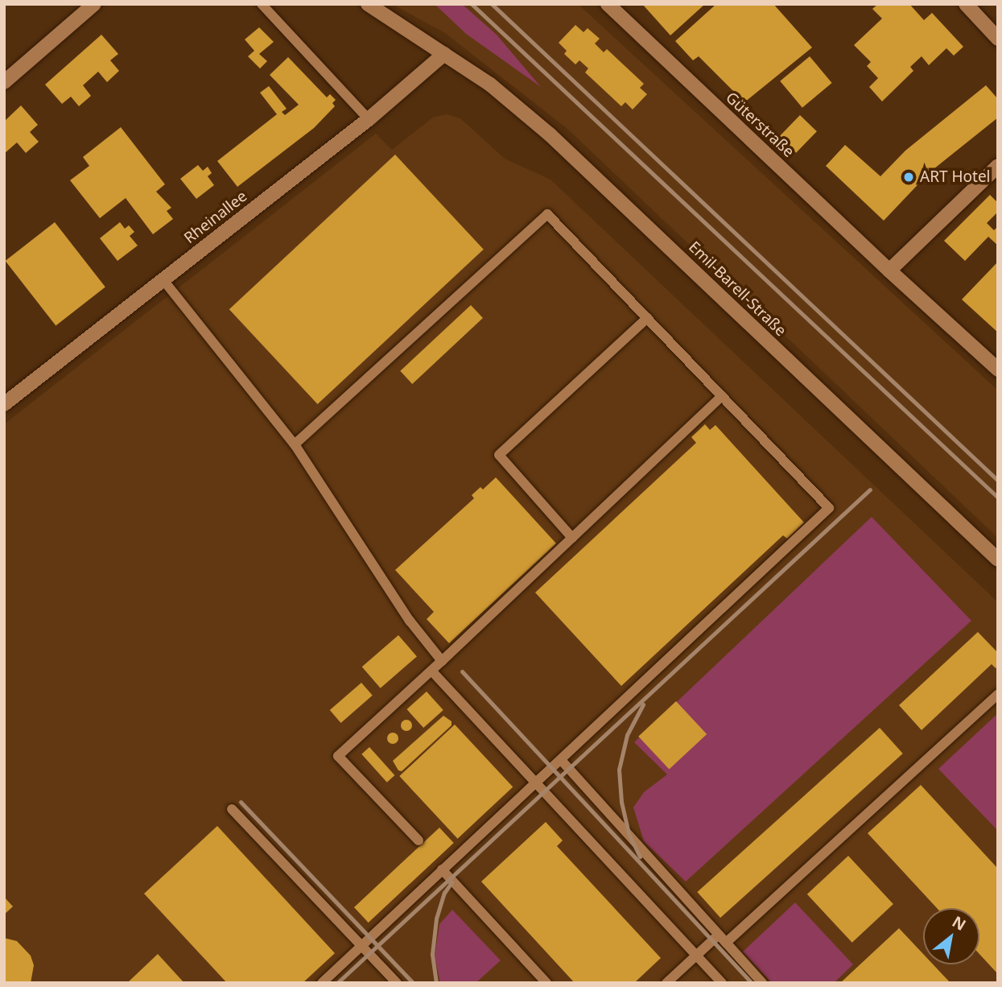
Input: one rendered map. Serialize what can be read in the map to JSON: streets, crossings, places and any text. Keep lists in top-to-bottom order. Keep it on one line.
{"streets":{"street":["Güterstraße","Rheinallee","Emil-Barell-Straße"]},"crossings":[["Rheinallee","Emil-Barell-Straße"]],"places":["ART Hotel"],"north":"top right"}
